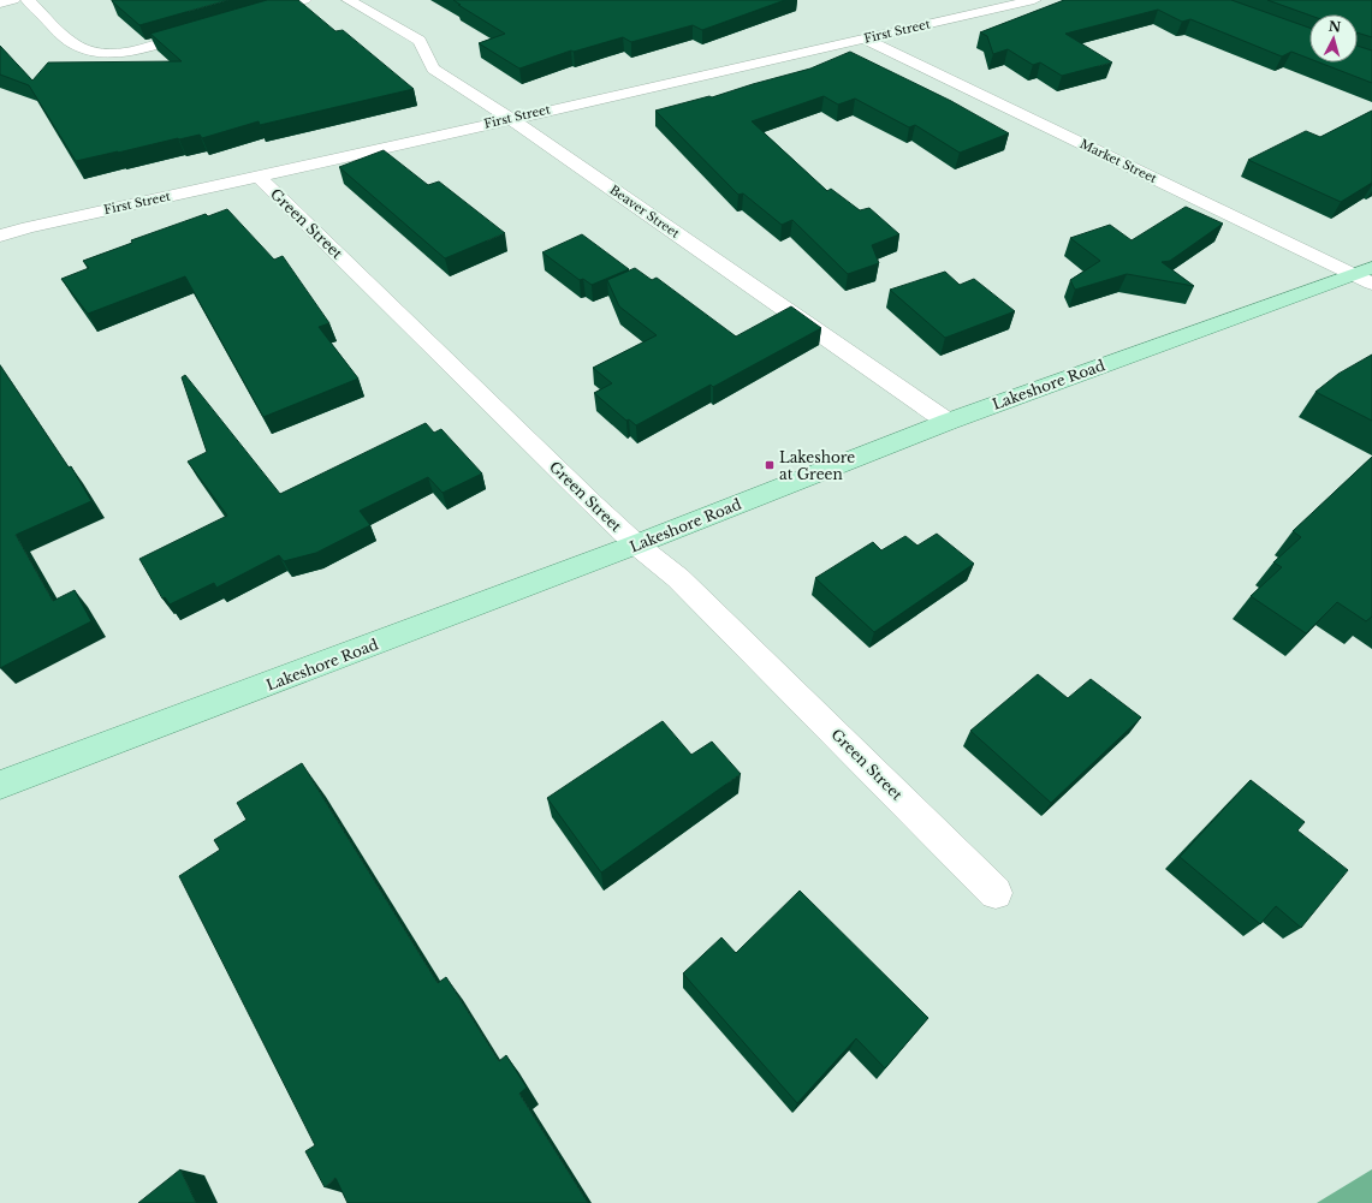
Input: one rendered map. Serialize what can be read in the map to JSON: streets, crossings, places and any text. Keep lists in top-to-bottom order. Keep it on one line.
{"streets":{"main road":["Lakeshore Road"],"street":["First Street","Market Street","Beaver Street","Green Street"]},"crossings":[["First Street","Market Street"],["First Street","Beaver Street"],["First Street","Green Street"],["Market Street","Lakeshore Road"],["Beaver Street","Lakeshore Road"],["Green Street","Lakeshore Road"]],"places":{"transit":["Lakeshore at Green"]},"north":"top"}
